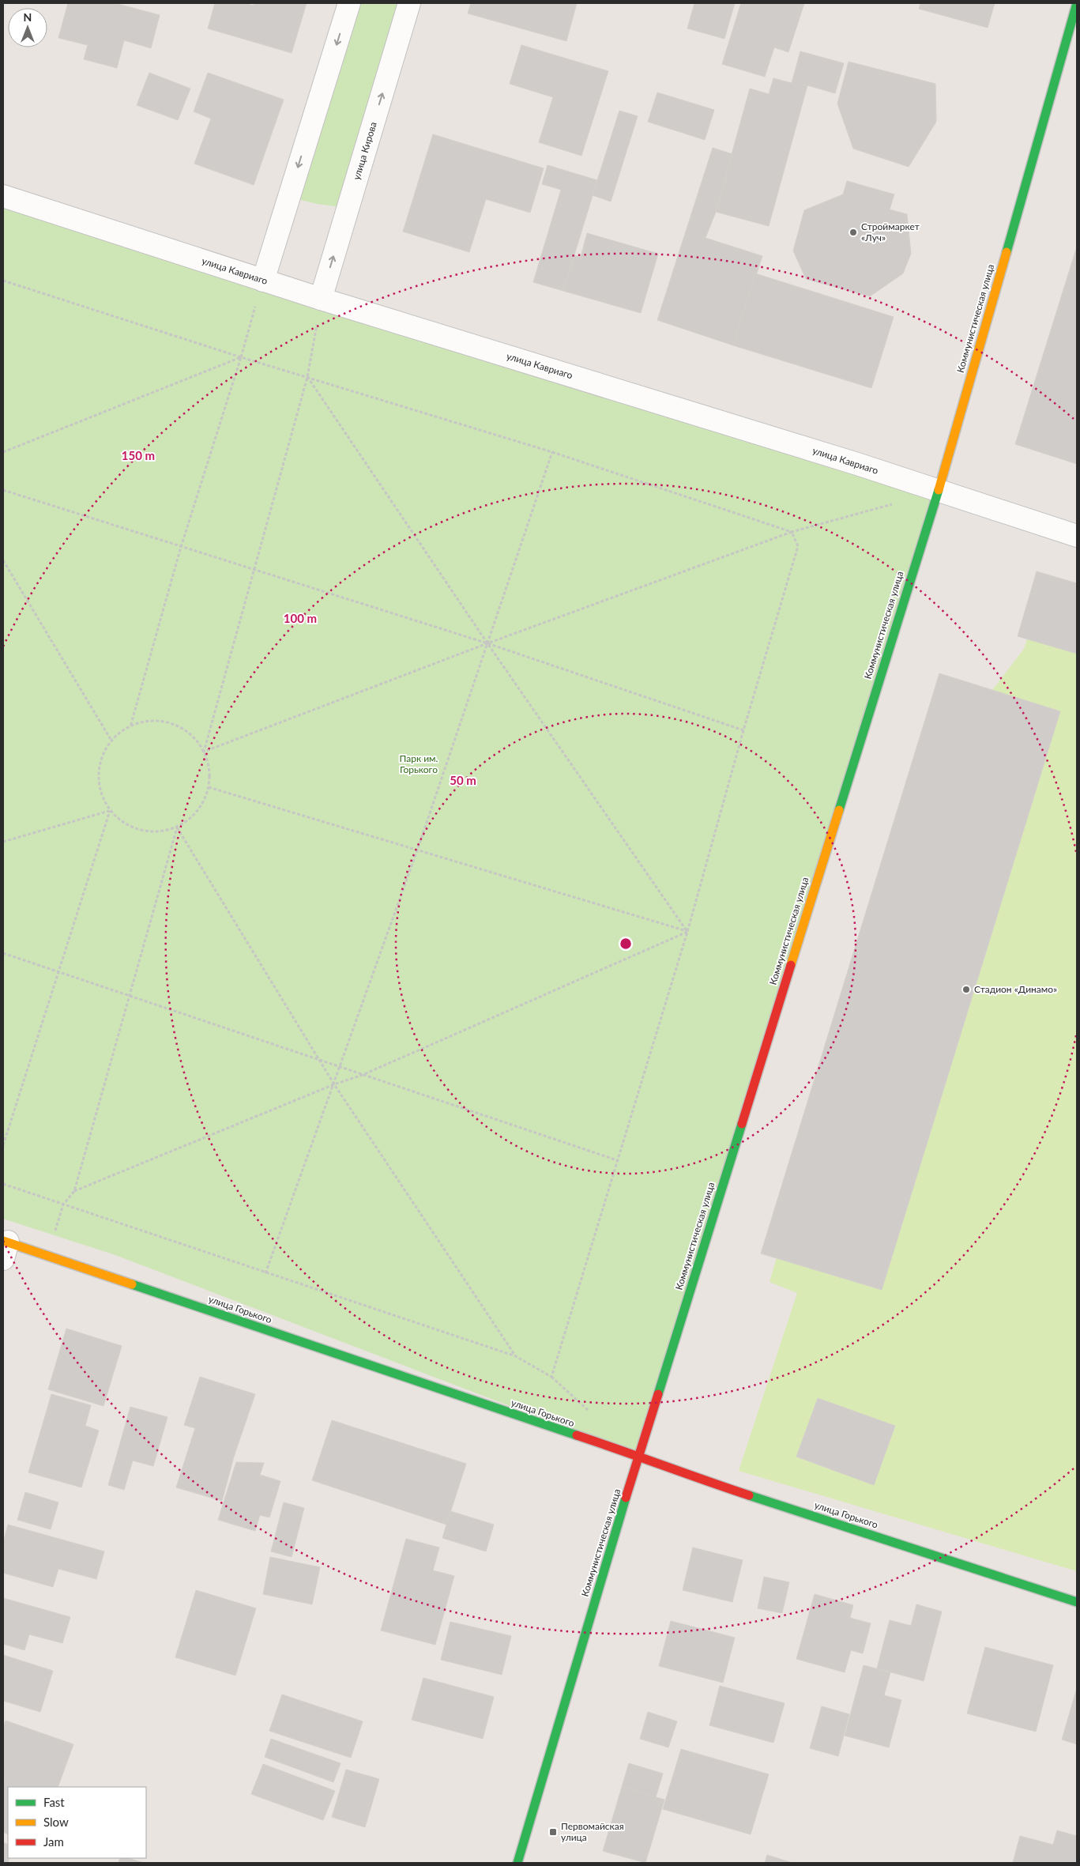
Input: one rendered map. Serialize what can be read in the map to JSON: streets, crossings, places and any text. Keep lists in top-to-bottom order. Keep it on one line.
{"streets":{"main road":["Коммунистическая улица","улица Горького"],"street":["улица Кирова","улица Кавриаго"]},"crossings":[["улица Кирова","улица Кавриаго"],["улица Кавриаго","Коммунистическая улица"],["Коммунистическая улица","улица Горького"]],"parks":["Парк им. Горького"],"places":{"other":["Строймаркет «Луч»","Стадион «Динамо»"],"transit":["Первомайская улица"]},"legend":["Fast","Slow","Jam"],"north":"top","rings":["150 m","100 m","50 m"]}
